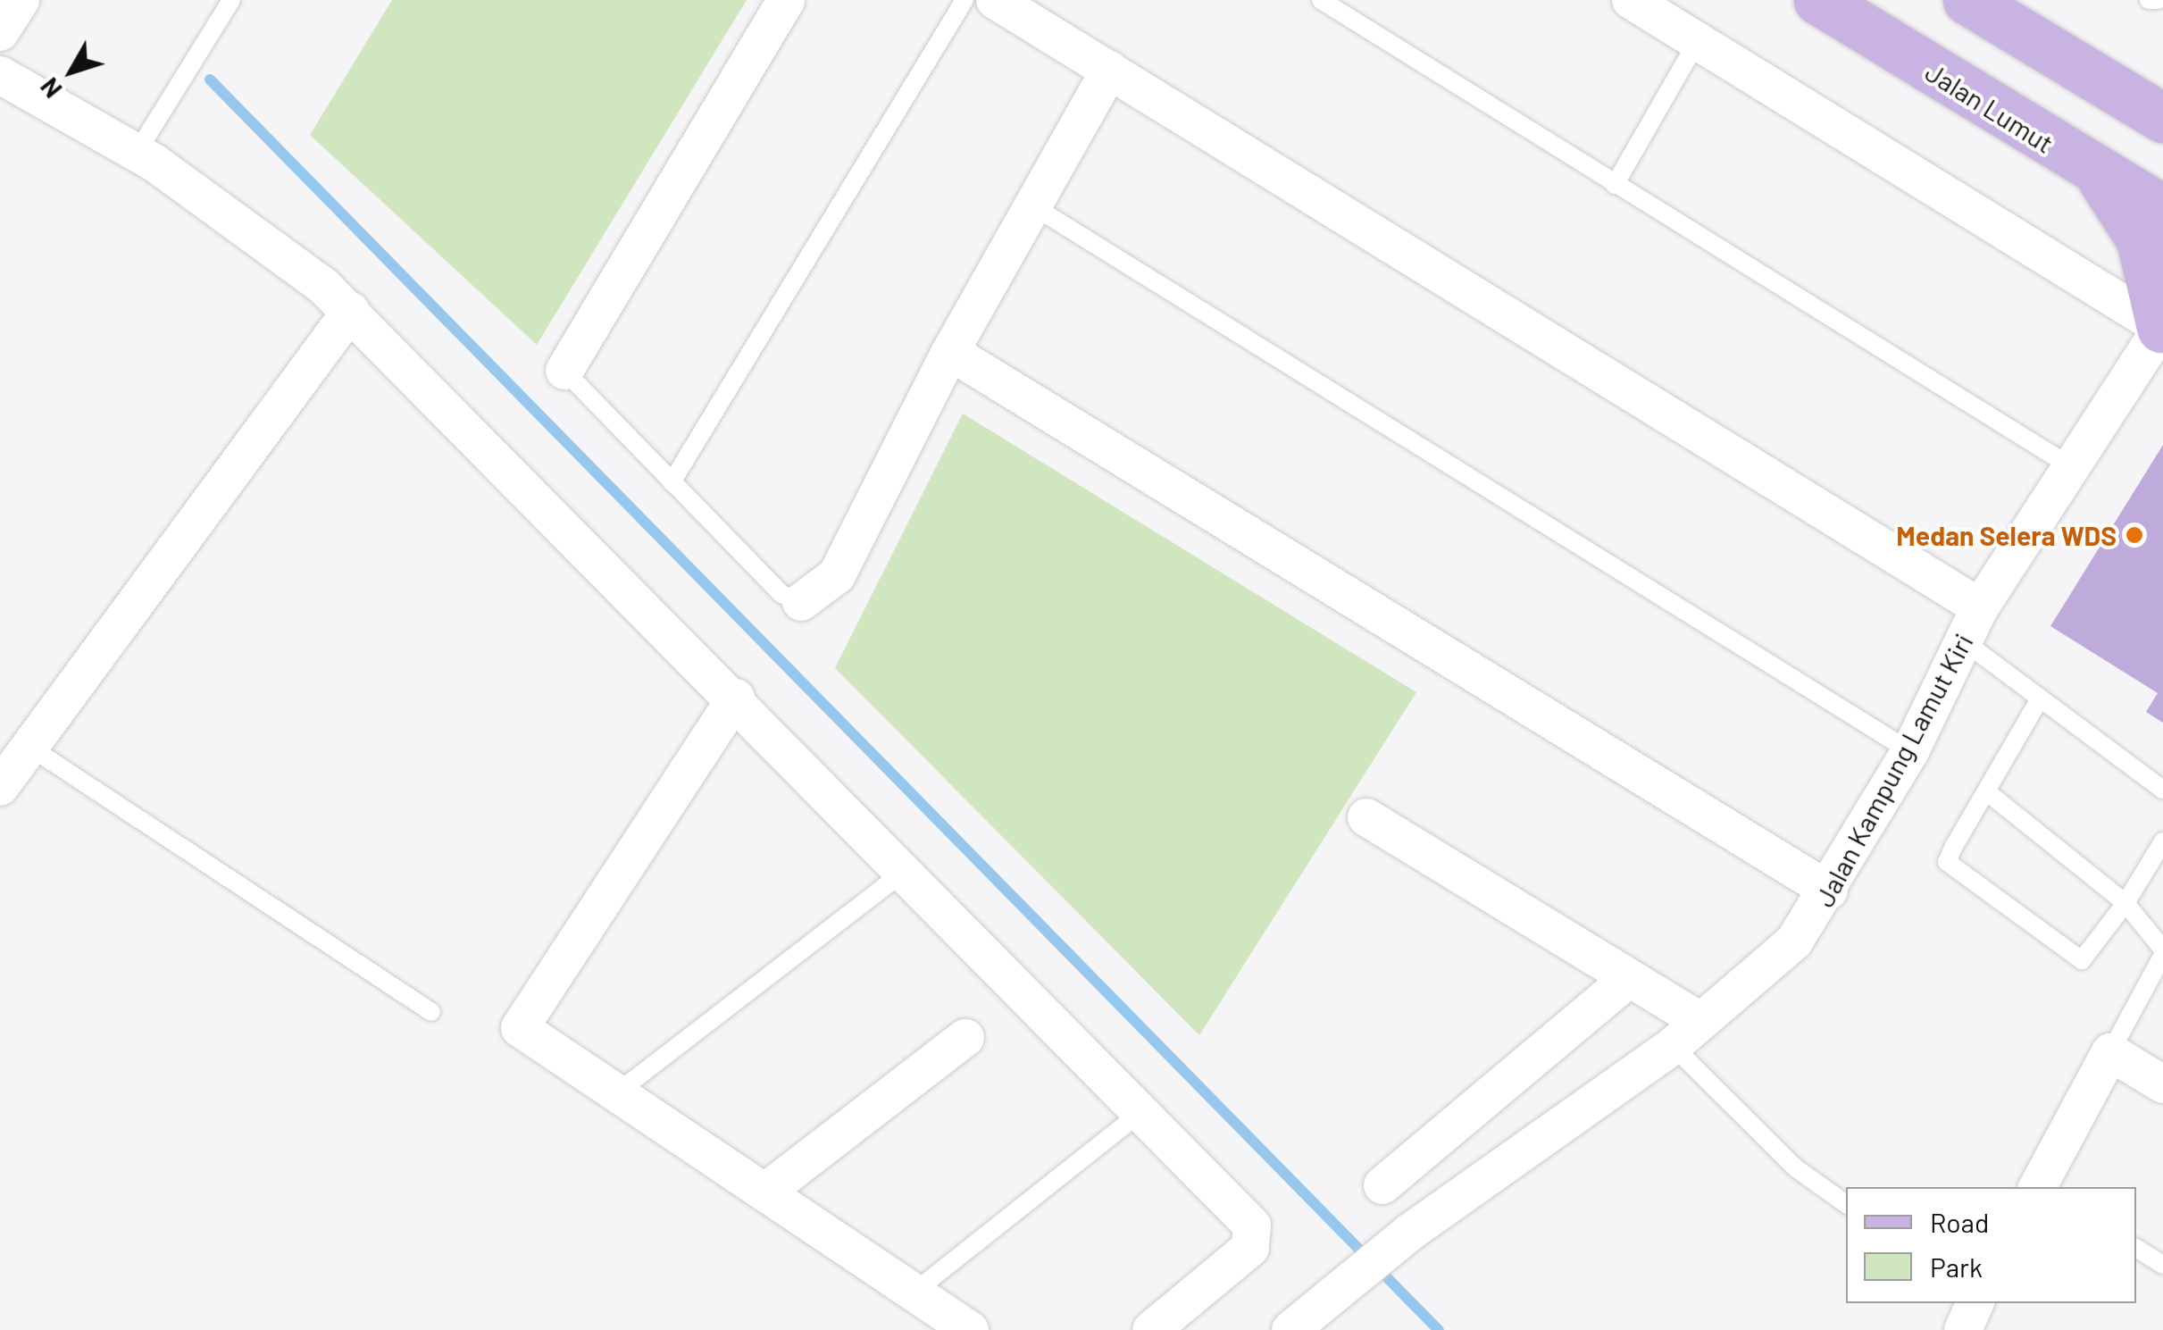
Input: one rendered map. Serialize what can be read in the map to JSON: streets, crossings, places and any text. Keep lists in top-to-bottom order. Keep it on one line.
{"streets":{"main road":["Jalan Lumut"],"street":["Jalan Kampung Lamut Kiri"]},"places":["Medan Selera WDS"],"legend":["Road","Park"],"north":"bottom left"}
